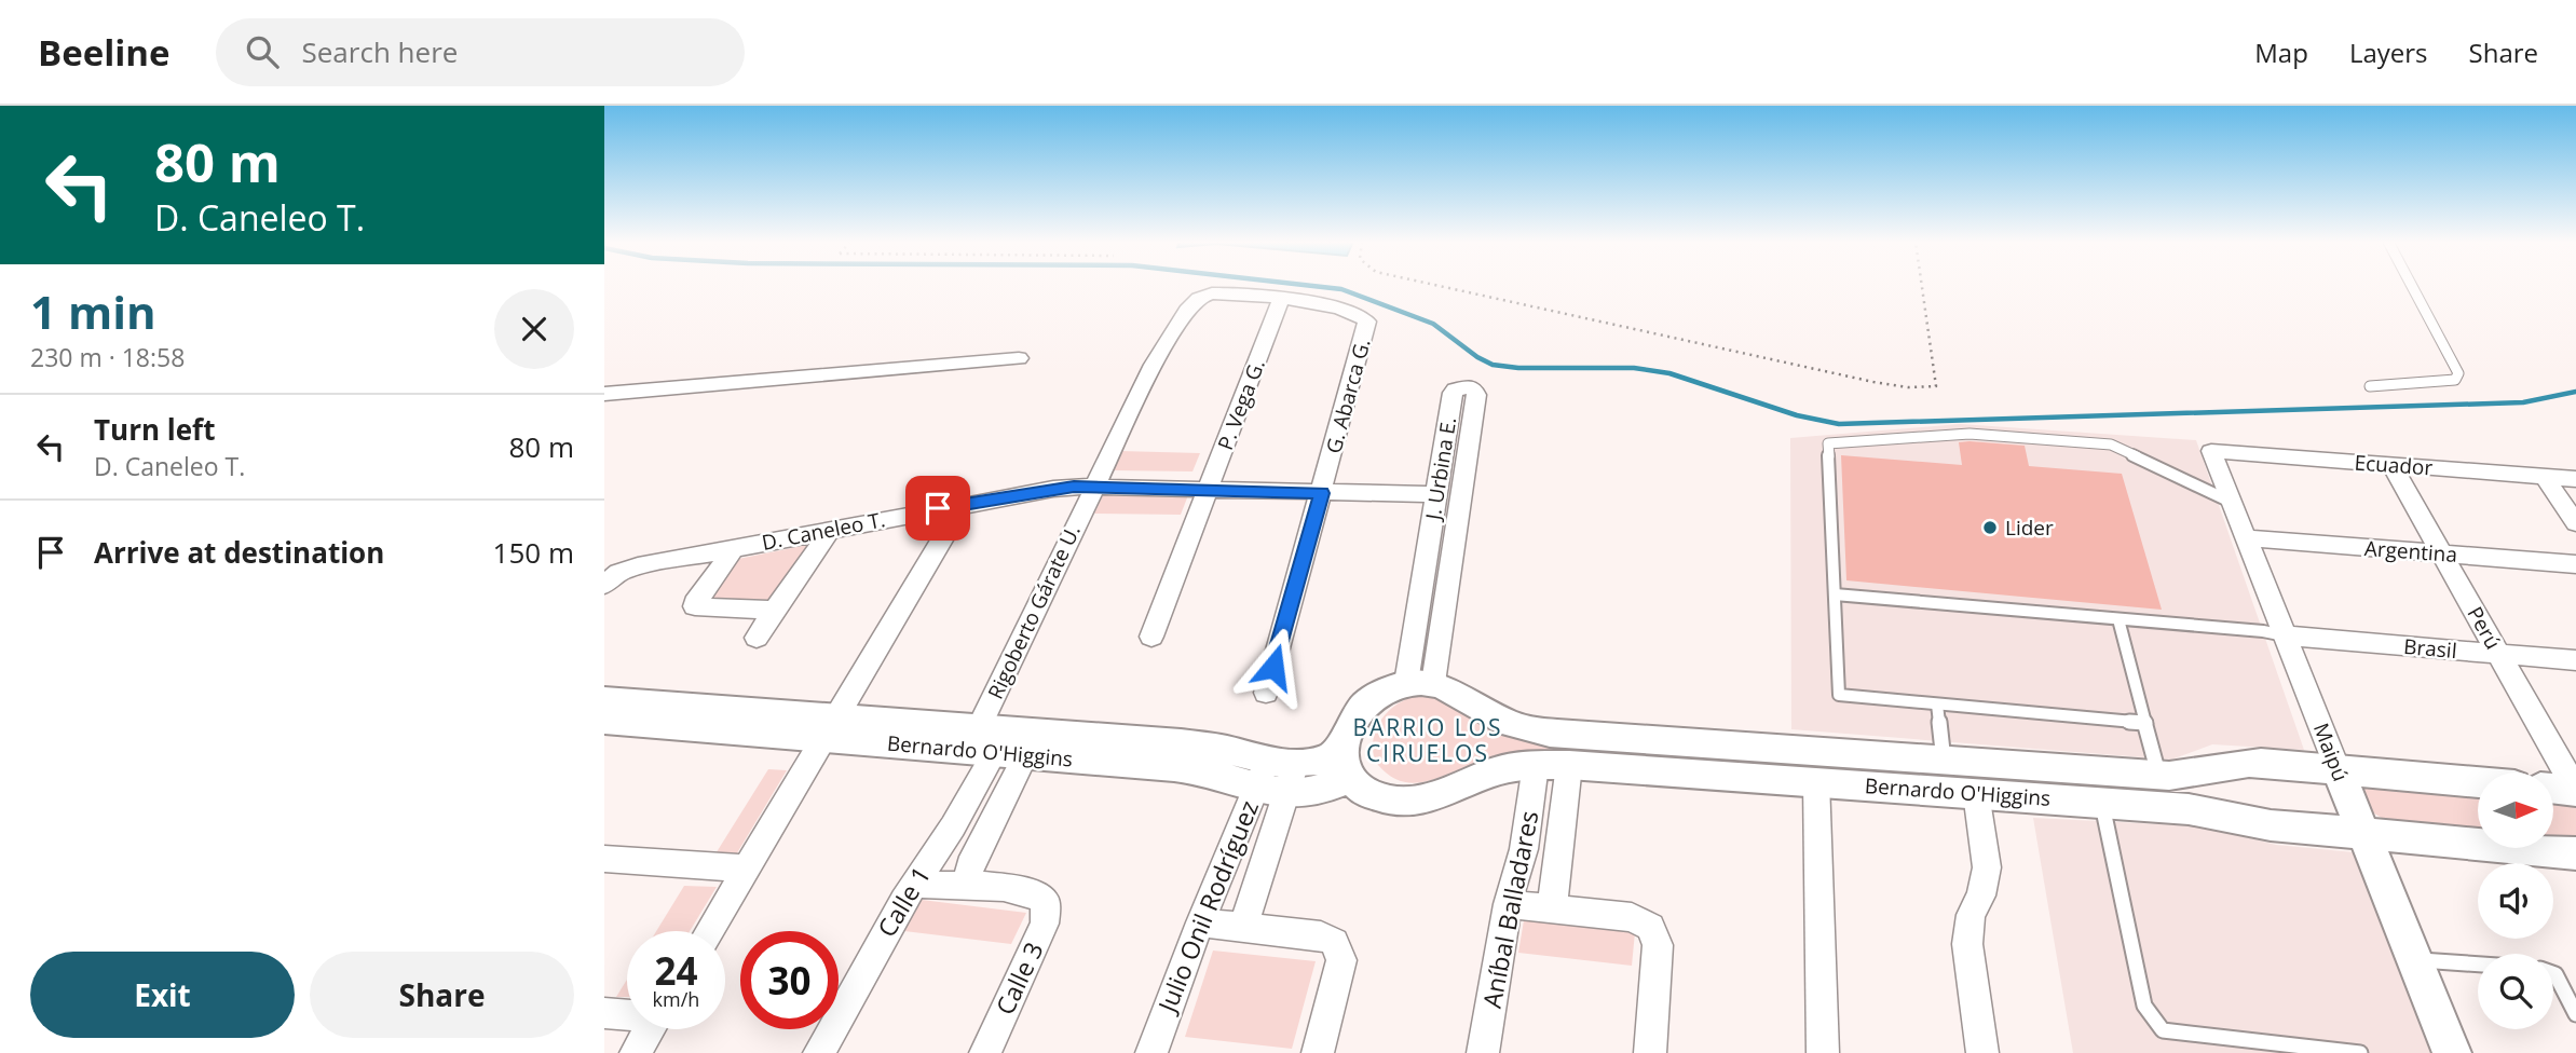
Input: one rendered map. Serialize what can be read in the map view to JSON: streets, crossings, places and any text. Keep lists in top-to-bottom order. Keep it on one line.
{"streets":{"street":["G. Abarca G.","P. Vega G.","Ecuador","J. Urbina E.","D. Caneleo T.","Argentina","Rigoberto Gárate U.","Perú","Brasil","Bernardo O'Higgins","Maipú","Calle 1","Julio Onil Rodríguez","Aníbal Balladares","Calle 3"]},"crossings":[["G. Abarca G.","P. Vega G."],["G. Abarca G.","D. Caneleo T."],["G. Abarca G.","Rigoberto Gárate U."],["P. Vega G.","D. Caneleo T."],["P. Vega G.","Rigoberto Gárate U."],["Ecuador","Perú"],["Ecuador","Maipú"],["J. Urbina E.","D. Caneleo T."],["J. Urbina E.","Bernardo O'Higgins"],["D. Caneleo T.","Rigoberto Gárate U."],["Argentina","Perú"],["Argentina","Maipú"],["Rigoberto Gárate U.","Bernardo O'Higgins"],["Rigoberto Gárate U.","Calle 1"],["Perú","Brasil"],["Brasil","Maipú"],["Bernardo O'Higgins","Maipú"],["Bernardo O'Higgins","Calle 1"],["Bernardo O'Higgins","Julio Onil Rodríguez"],["Bernardo O'Higgins","Aníbal Balladares"]],"districts":["BARRIO LOS CIRUELOS"],"places":["Lider"],"north":"right","page":{"header":"Beeline","search":"Search here","nav":["Map","Layers","Share"],"turn":["80 m","D. Caneleo T."],"heading":["1 min","230 m · 18:58"],"list":[{"name":"Turn left","note":"D. Caneleo T.","value":"80 m"},{"name":"Arrive at destination","value":"150 m"}],"speed":"24 km/h","limit":"30","buttons":["Exit","Share"]}}
